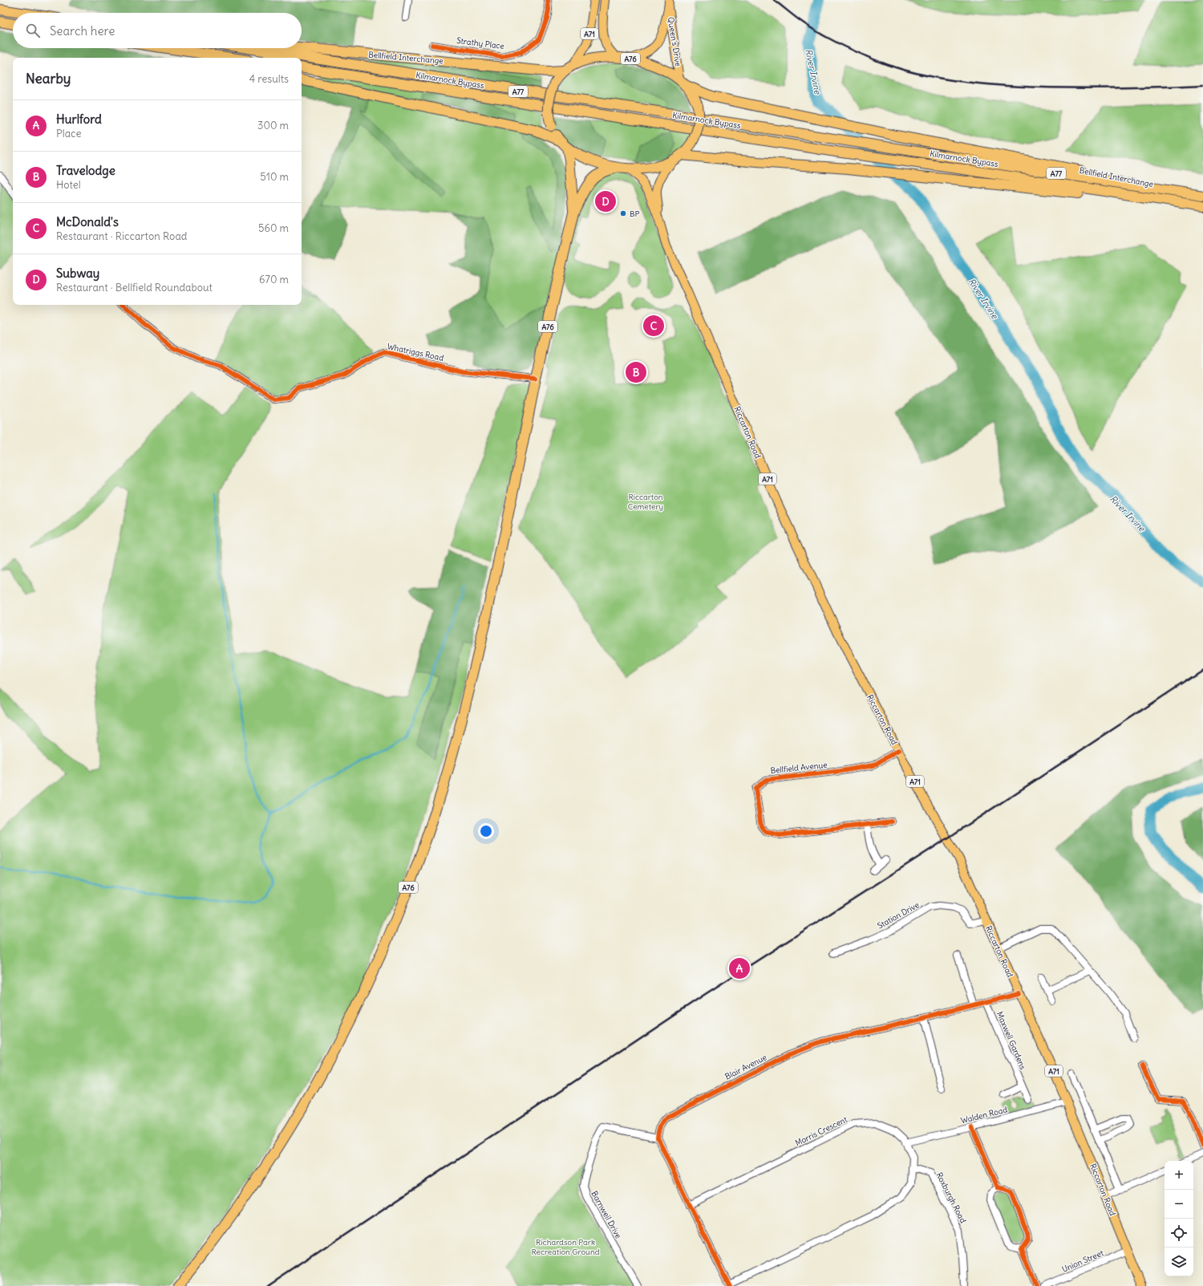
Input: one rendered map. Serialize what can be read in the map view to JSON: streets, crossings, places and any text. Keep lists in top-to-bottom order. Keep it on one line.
{"streets":{"highway":["Bellfield Interchange","A76","Kilmarnock Bypass","A77"],"main road":["A71","Queen's Drive","Riccarton Road"],"street":["Strathy Place","Whatriggs Road","Bellfield Avenue","Station Drive","Maxwell Gardens","Blair Avenue","Walden Road","Morris Crescent","Roxburgh Road","Barnweil Drive","Union Street"]},"crossings":[["A71","A76"],["Queen's Drive","Bellfield Interchange"],["Queen's Drive","A76"],["Bellfield Interchange","A76"],["Bellfield Interchange","Kilmarnock Bypass"],["A76","A77"],["A76","Whatriggs Road"],["A76","Riccarton Road"],["Kilmarnock Bypass","A77"],["A77","Riccarton Road"],["Riccarton Road","Bellfield Avenue"],["Riccarton Road","Station Drive"],["Riccarton Road","Blair Avenue"],["Riccarton Road","Walden Road"],["Riccarton Road","Union Street"],["Maxwell Gardens","Blair Avenue"],["Blair Avenue","Barnweil Drive"],["Walden Road","Morris Crescent"],["Morris Crescent","Roxburgh Road"]],"water":["River Irvine"],"parks":["Riccarton Cemetery","Richardson Park Recreation Ground"],"places":["BP"],"page":{"search":"Search here","heading":["Nearby","4 results"],"list":[{"mark":"A","name":"Hurlford","note":"Place","value":"300 m"},{"mark":"B","name":"Travelodge","note":"Hotel","value":"510 m"},{"mark":"C","name":"McDonald's","note":"Restaurant · Riccarton Road","value":"560 m"},{"mark":"D","name":"Subway","note":"Restaurant · Bellfield Roundabout","value":"670 m"}],"pins":["D","C","B","A"],"map_buttons":["+","−"]}}
